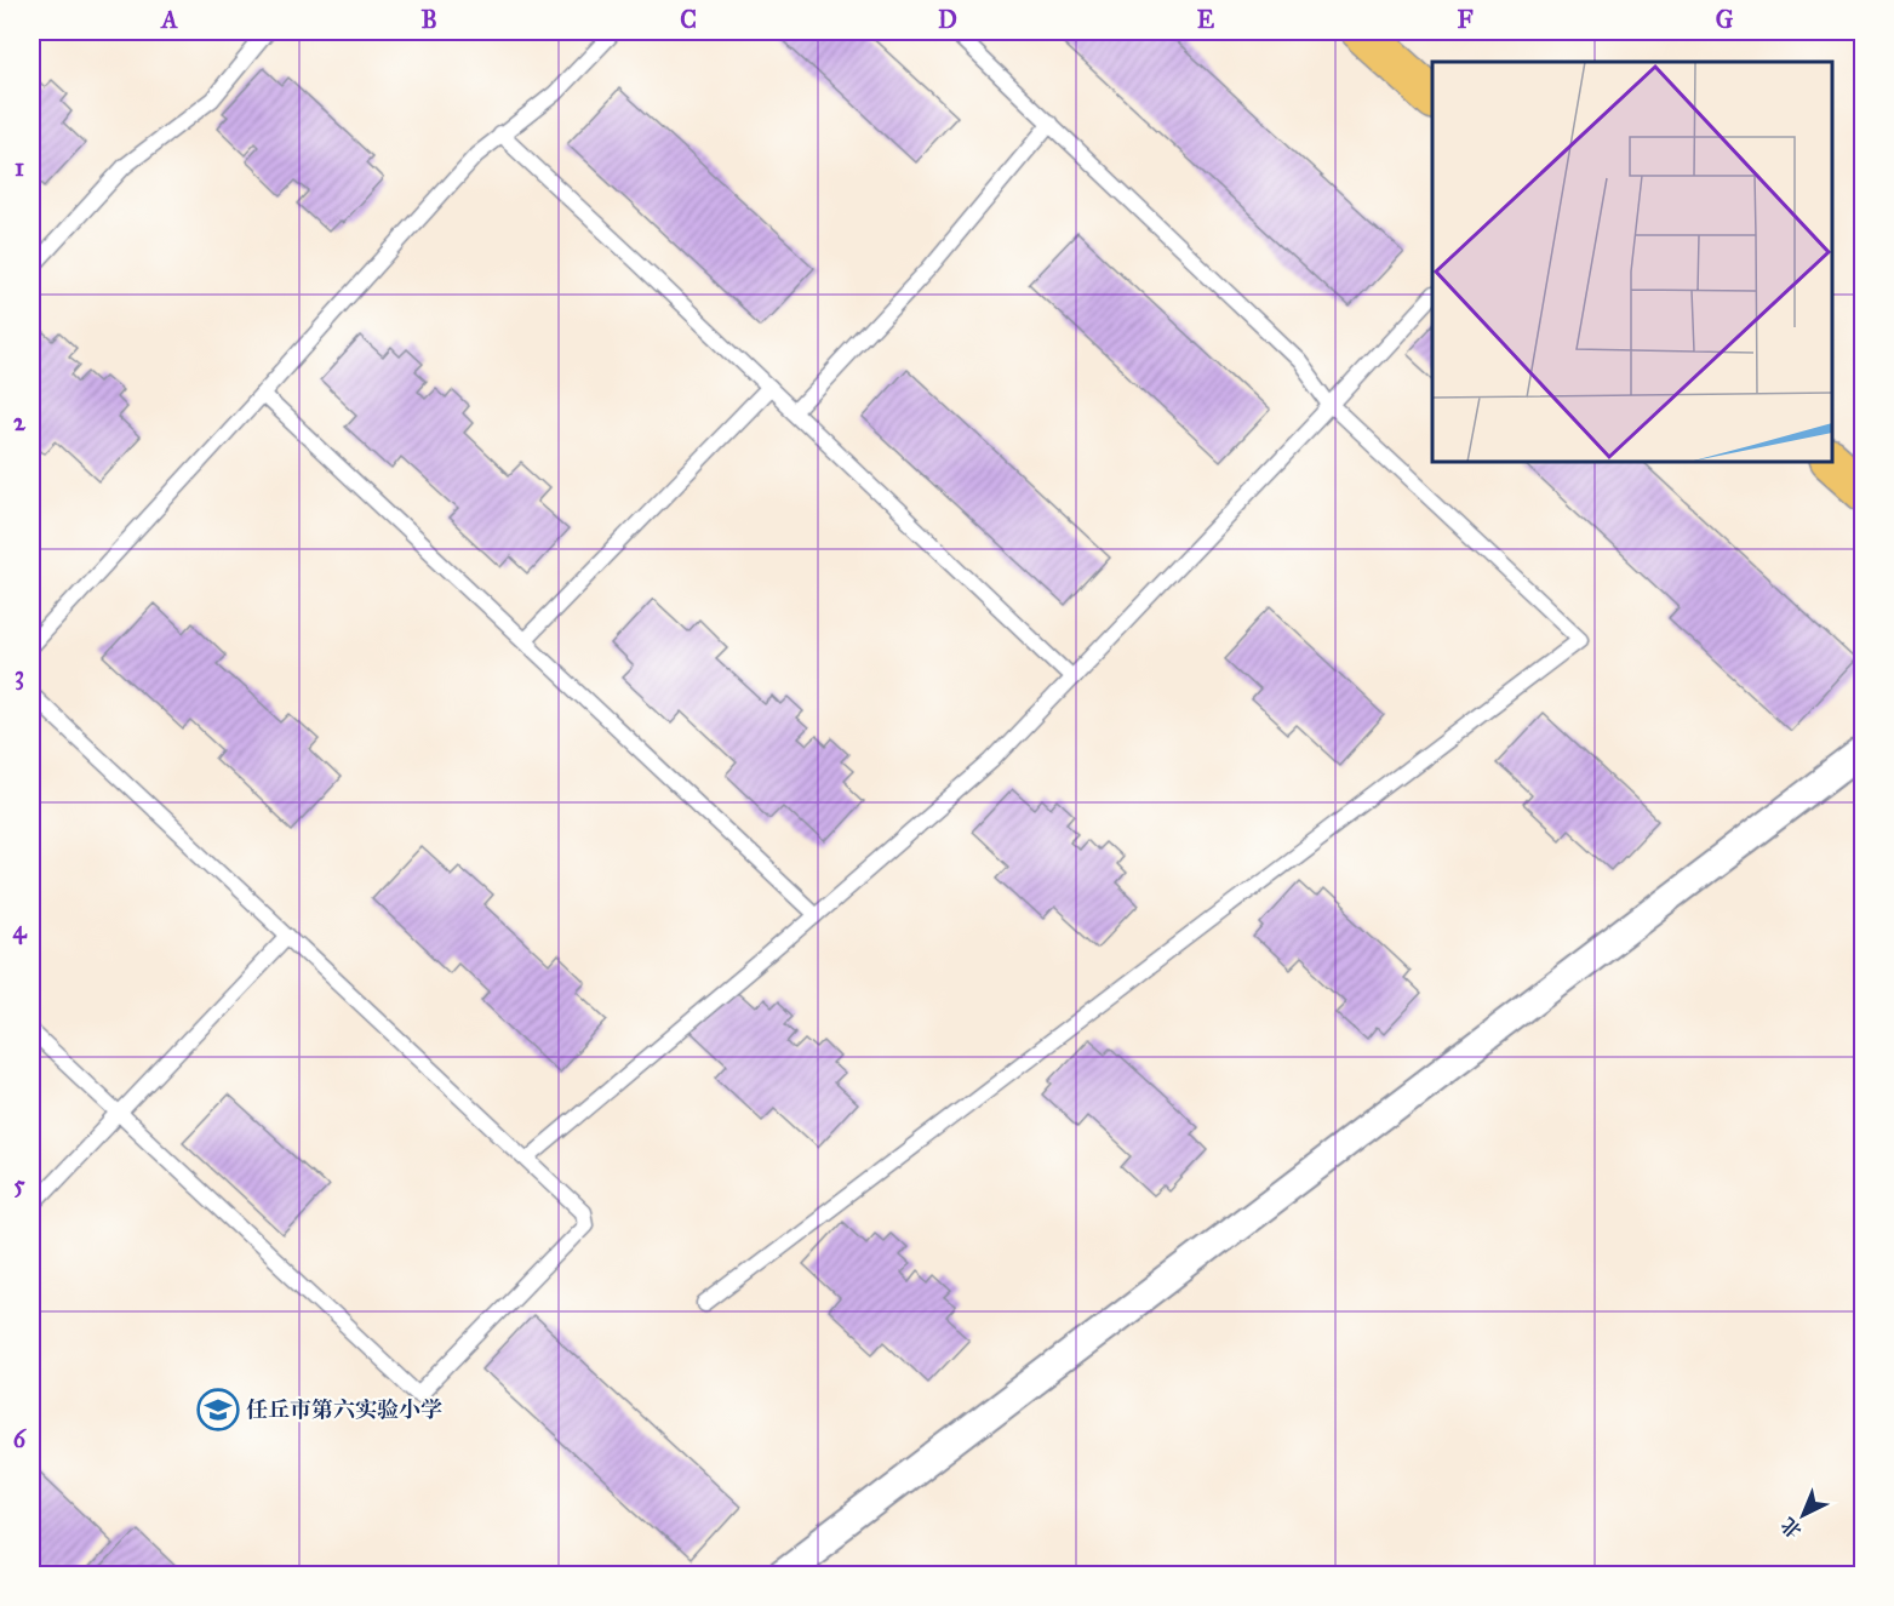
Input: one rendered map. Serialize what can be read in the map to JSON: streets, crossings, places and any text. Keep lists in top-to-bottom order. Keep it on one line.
{"places":{"school or university":["任丘市第六实验小学"]},"north":"bottom left","grid":{"columns":["A","B","C","D","E","F","G"],"rows":["1","2","3","4","5","6"]}}
